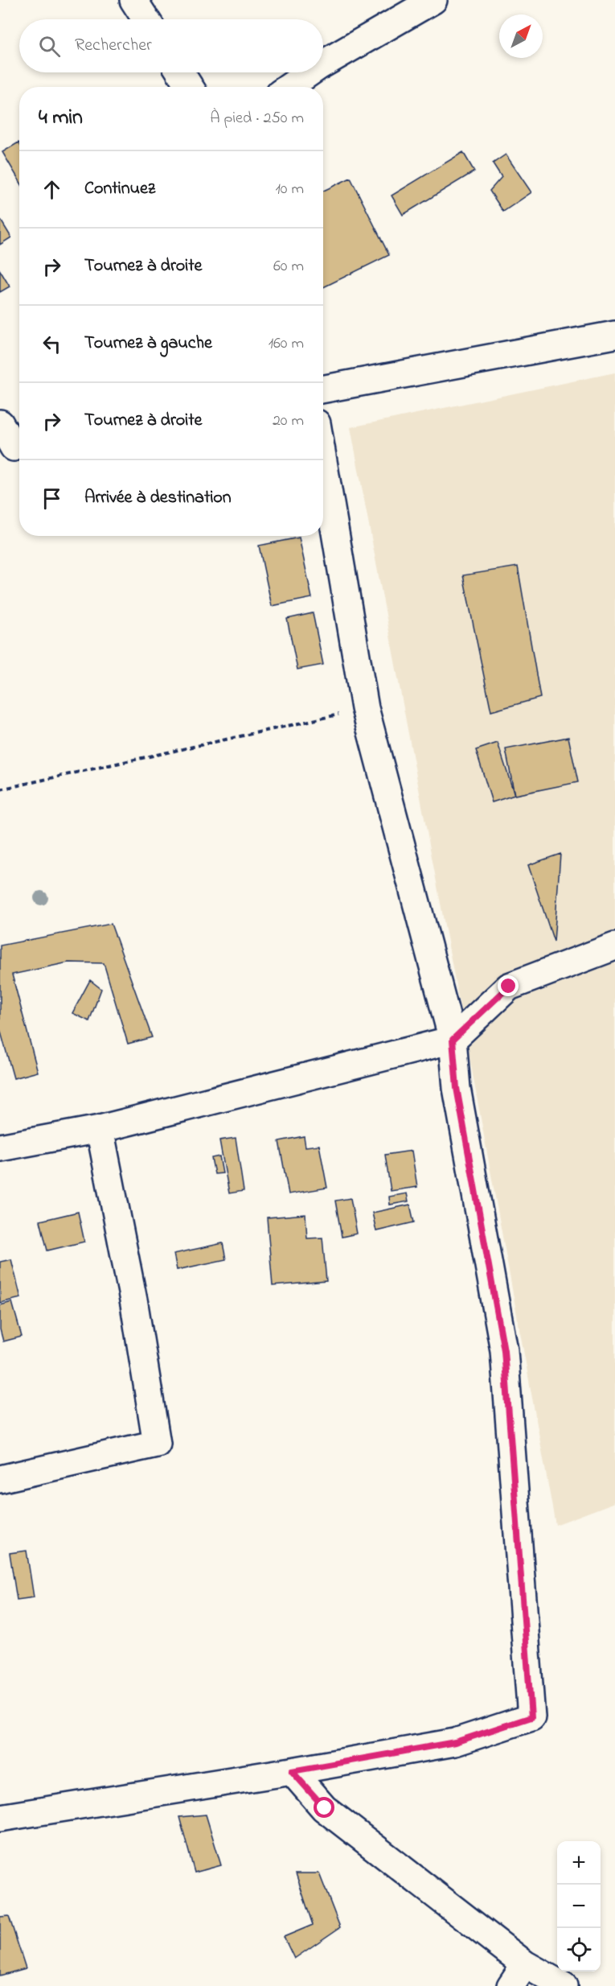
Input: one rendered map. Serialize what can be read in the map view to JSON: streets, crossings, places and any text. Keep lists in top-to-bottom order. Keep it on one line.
{"north":"top right","page":{"search":"Rechercher","heading":["4 min","À pied · 250 m"],"list":[["Continuez","10 m"],["Tournez à droite","60 m"],["Tournez à gauche","160 m"],["Tournez à droite","20 m"],"Arrivée à destination"],"map_buttons":["+","−"]}}
